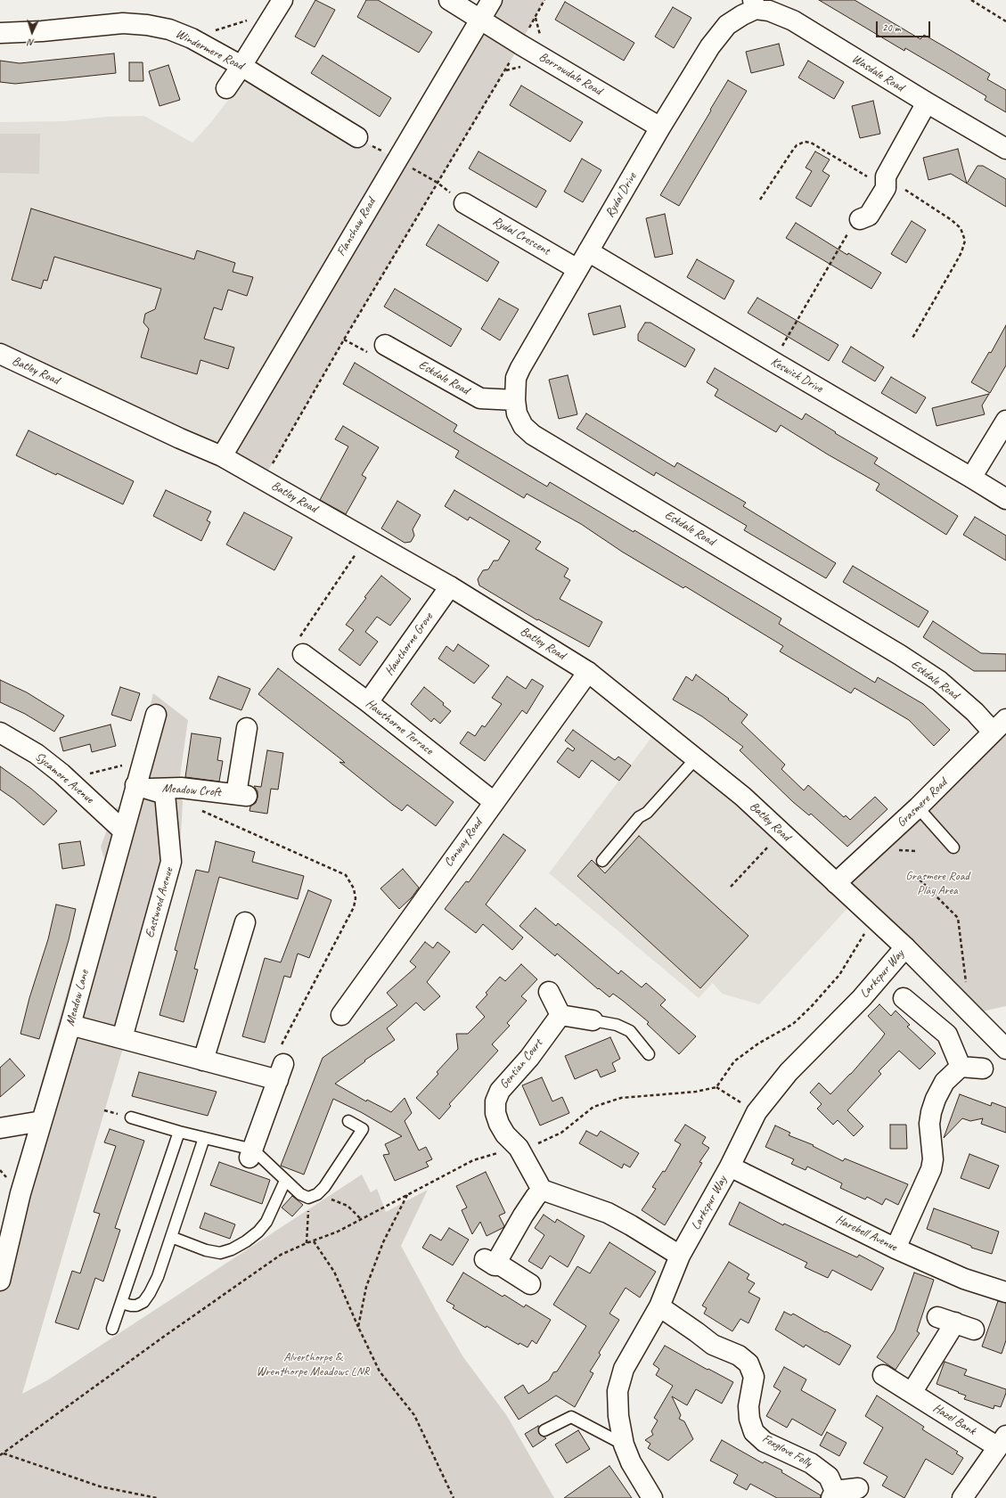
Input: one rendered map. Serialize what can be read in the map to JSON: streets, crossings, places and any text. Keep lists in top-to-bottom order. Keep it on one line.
{"streets":{"street":["Windermere Road","Wasdale Road","Borrowdale Road","Rydal Drive","Flanshaw Road","Rydal Crescent","Batley Road","Keswick Drive","Eskdale Road","Hawthorne Grove","Hawthorne Terrace","Sycamore Avenue","Meadow Croft","Grasmere Road","Conway Road","Eastwood Avenue","Larkspur Way","Meadow Lane","Gentian Court","Harebell Avenue","Hazel Bank","Foxglove Folly"]},"crossings":[["Wasdale Road","Rydal Drive"],["Borrowdale Road","Rydal Drive"],["Borrowdale Road","Flanshaw Road"],["Rydal Drive","Rydal Crescent"],["Rydal Drive","Keswick Drive"],["Rydal Drive","Eskdale Road"],["Flanshaw Road","Batley Road"],["Batley Road","Hawthorne Grove"],["Batley Road","Grasmere Road"],["Batley Road","Conway Road"],["Batley Road","Larkspur Way"],["Eskdale Road","Grasmere Road"],["Hawthorne Grove","Hawthorne Terrace"],["Hawthorne Terrace","Conway Road"],["Sycamore Avenue","Meadow Lane"],["Meadow Croft","Eastwood Avenue"],["Meadow Croft","Meadow Lane"],["Eastwood Avenue","Meadow Lane"],["Larkspur Way","Harebell Avenue"],["Larkspur Way","Foxglove Folly"]],"parks":["Grasmere Road Play Area","Alverthorpe & Wrenthorpe Meadows LNR"],"scale_bar":"20 m","north":"bottom"}
